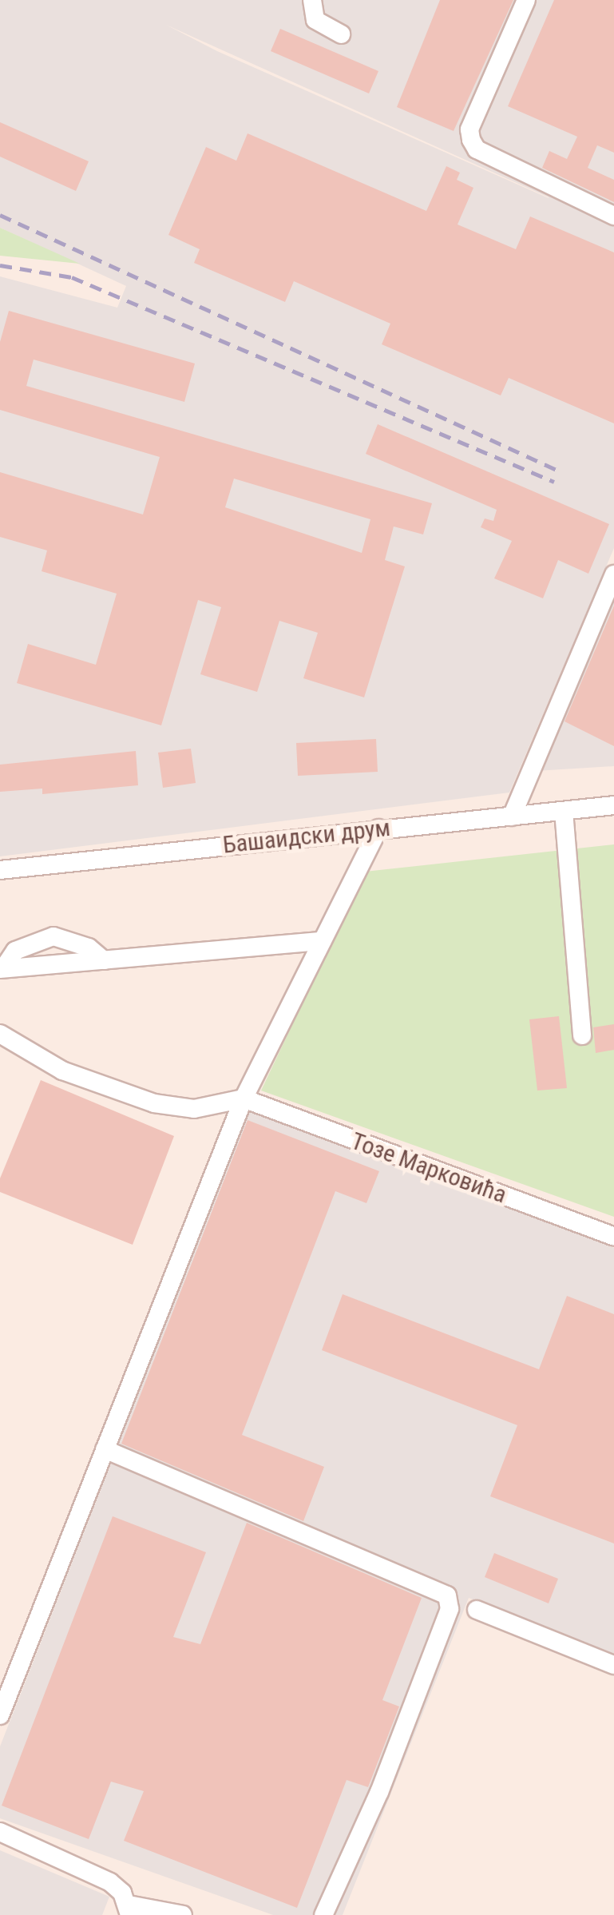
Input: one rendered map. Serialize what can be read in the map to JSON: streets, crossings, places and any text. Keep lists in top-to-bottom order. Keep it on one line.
{"streets":{"street":["Башаидски друм","Тозе Марковића"]}}
